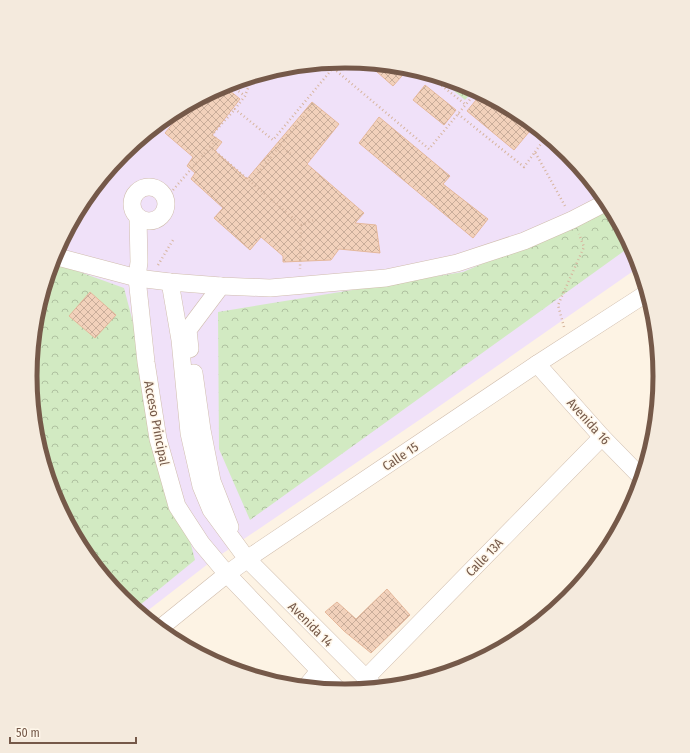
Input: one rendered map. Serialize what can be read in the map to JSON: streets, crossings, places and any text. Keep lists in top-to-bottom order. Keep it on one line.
{"streets":{"street":["Avenida 16","Acceso Principal","Calle 15","Calle 13A","Avenida 14"]},"crossings":[["Avenida 16","Calle 15"],["Avenida 16","Calle 13A"],["Acceso Principal","Calle 15"],["Acceso Principal","Avenida 14"],["Calle 15","Avenida 14"],["Calle 13A","Avenida 14"]],"scale_bar":"50 m"}
